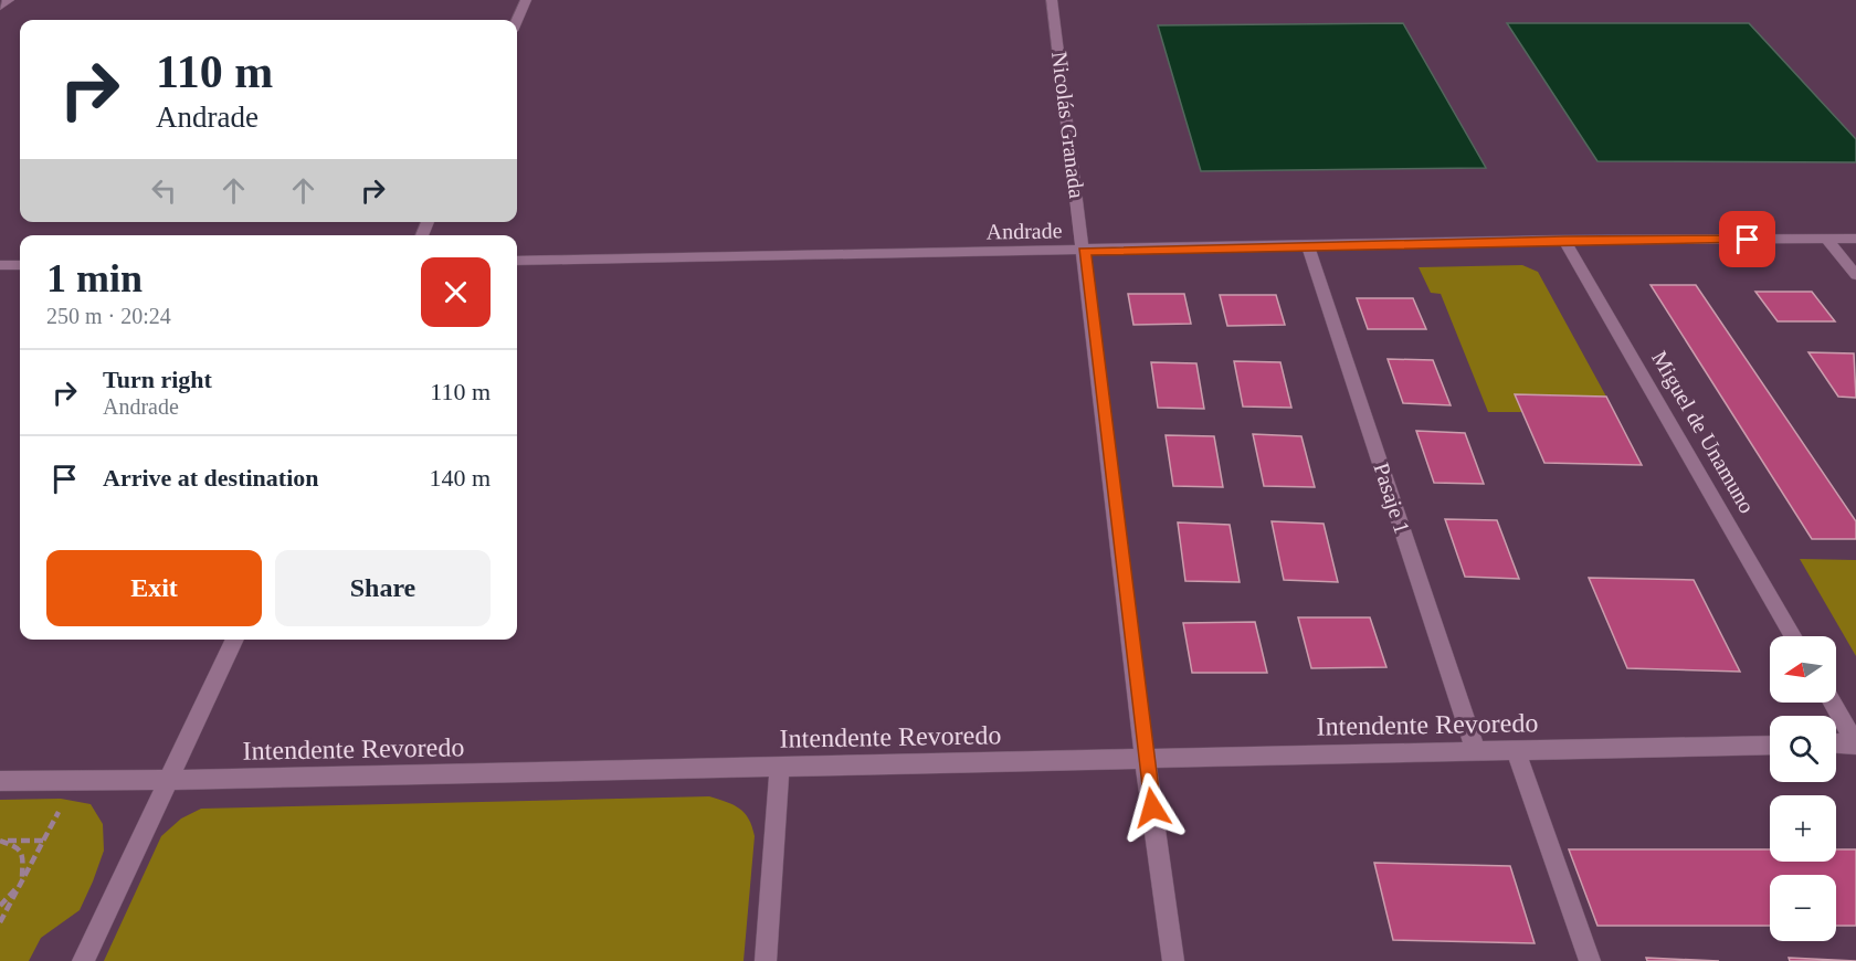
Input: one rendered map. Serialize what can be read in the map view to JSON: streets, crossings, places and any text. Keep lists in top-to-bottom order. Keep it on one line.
{"streets":{"street":["Nicolás Granada","Andrade","Miguel de Unamuno","Pasaje 1","Intendente Revoredo"]},"crossings":[["Nicolás Granada","Andrade"],["Nicolás Granada","Intendente Revoredo"],["Andrade","Miguel de Unamuno"],["Andrade","Pasaje 1"],["Pasaje 1","Intendente Revoredo"]],"north":"left","page":{"turn":["110 m","Andrade"],"heading":["1 min","250 m · 20:24"],"list":[{"name":"Turn right","note":"Andrade","value":"110 m"},{"name":"Arrive at destination","value":"140 m"}],"buttons":["Exit","Share"],"map_buttons":["+","−"]}}
